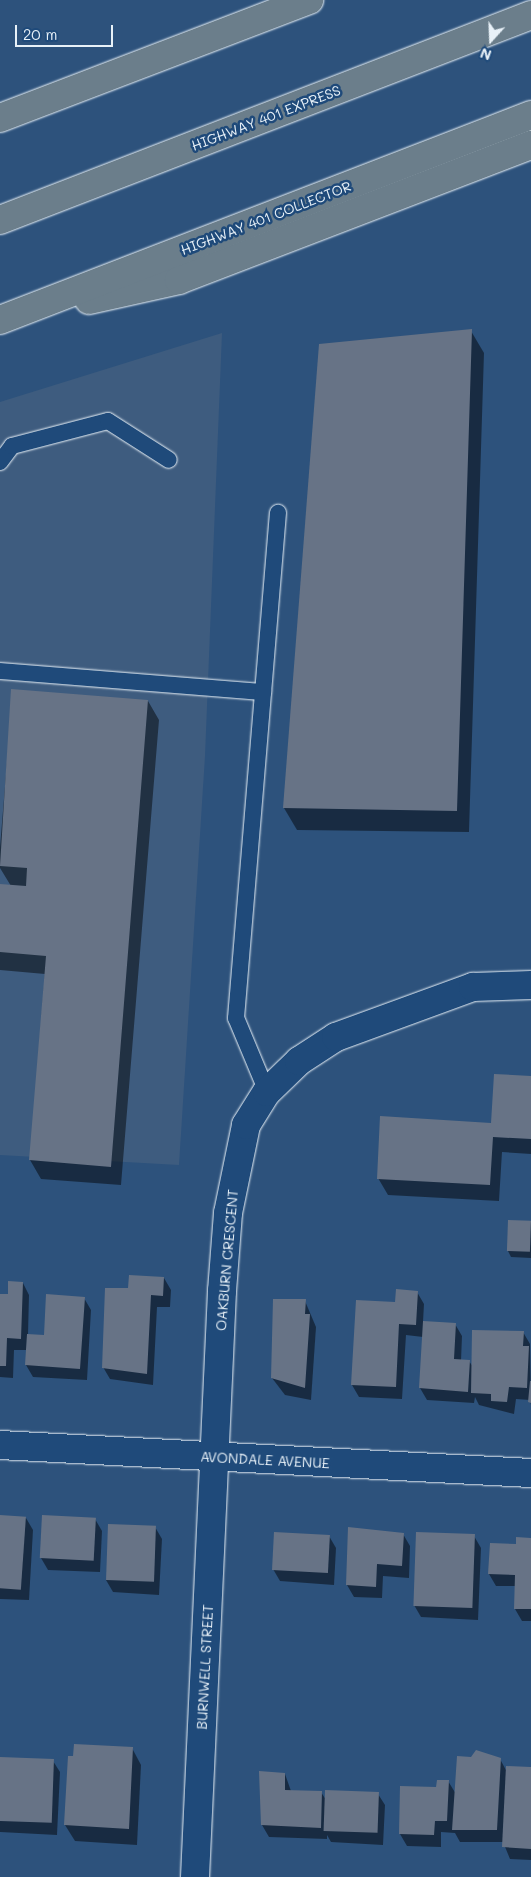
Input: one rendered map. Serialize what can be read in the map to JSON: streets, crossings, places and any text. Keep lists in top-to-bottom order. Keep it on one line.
{"streets":{"highway":["HIGHWAY 401 EXPRESS","HIGHWAY 401 COLLECTOR"],"street":["OAKBURN CRESCENT","AVONDALE AVENUE","BURNWELL STREET"]},"crossings":[["OAKBURN CRESCENT","AVONDALE AVENUE"],["OAKBURN CRESCENT","BURNWELL STREET"],["AVONDALE AVENUE","BURNWELL STREET"]],"scale_bar":"20 m","north":"bottom"}
